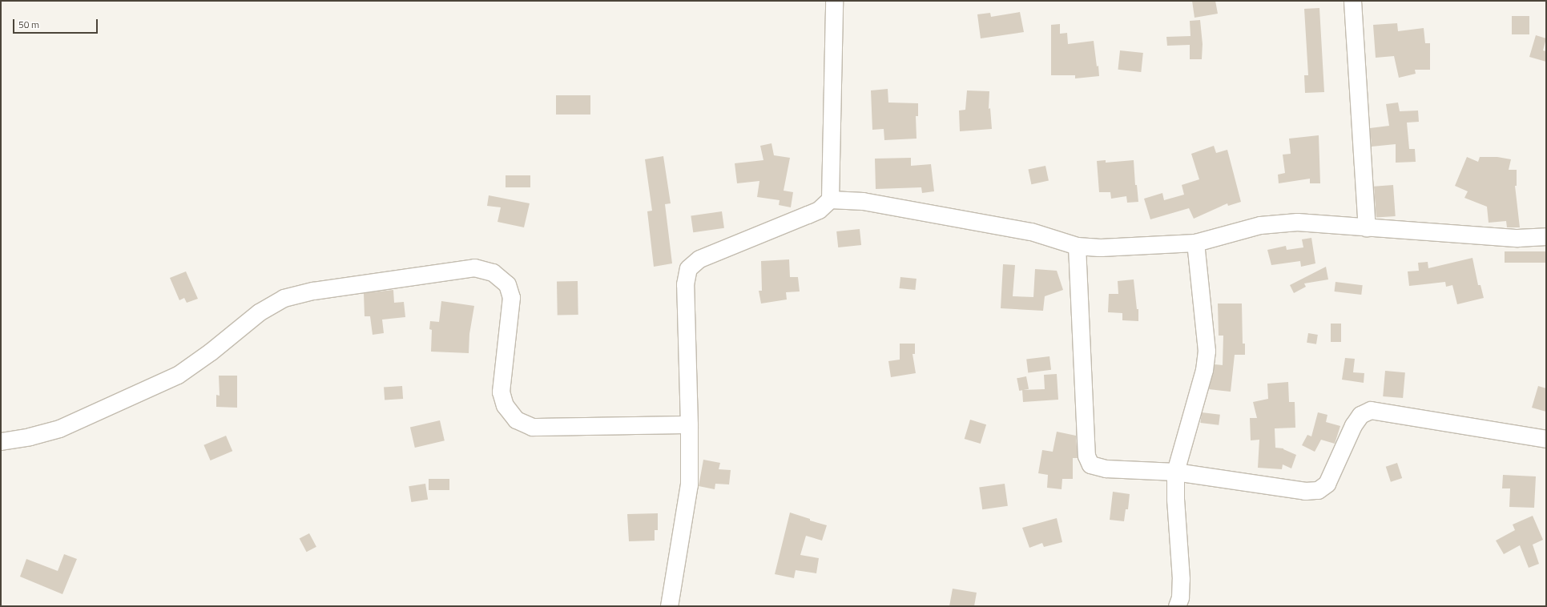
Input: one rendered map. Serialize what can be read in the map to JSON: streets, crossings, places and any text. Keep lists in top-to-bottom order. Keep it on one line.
{"scale_bar":"50 m"}
